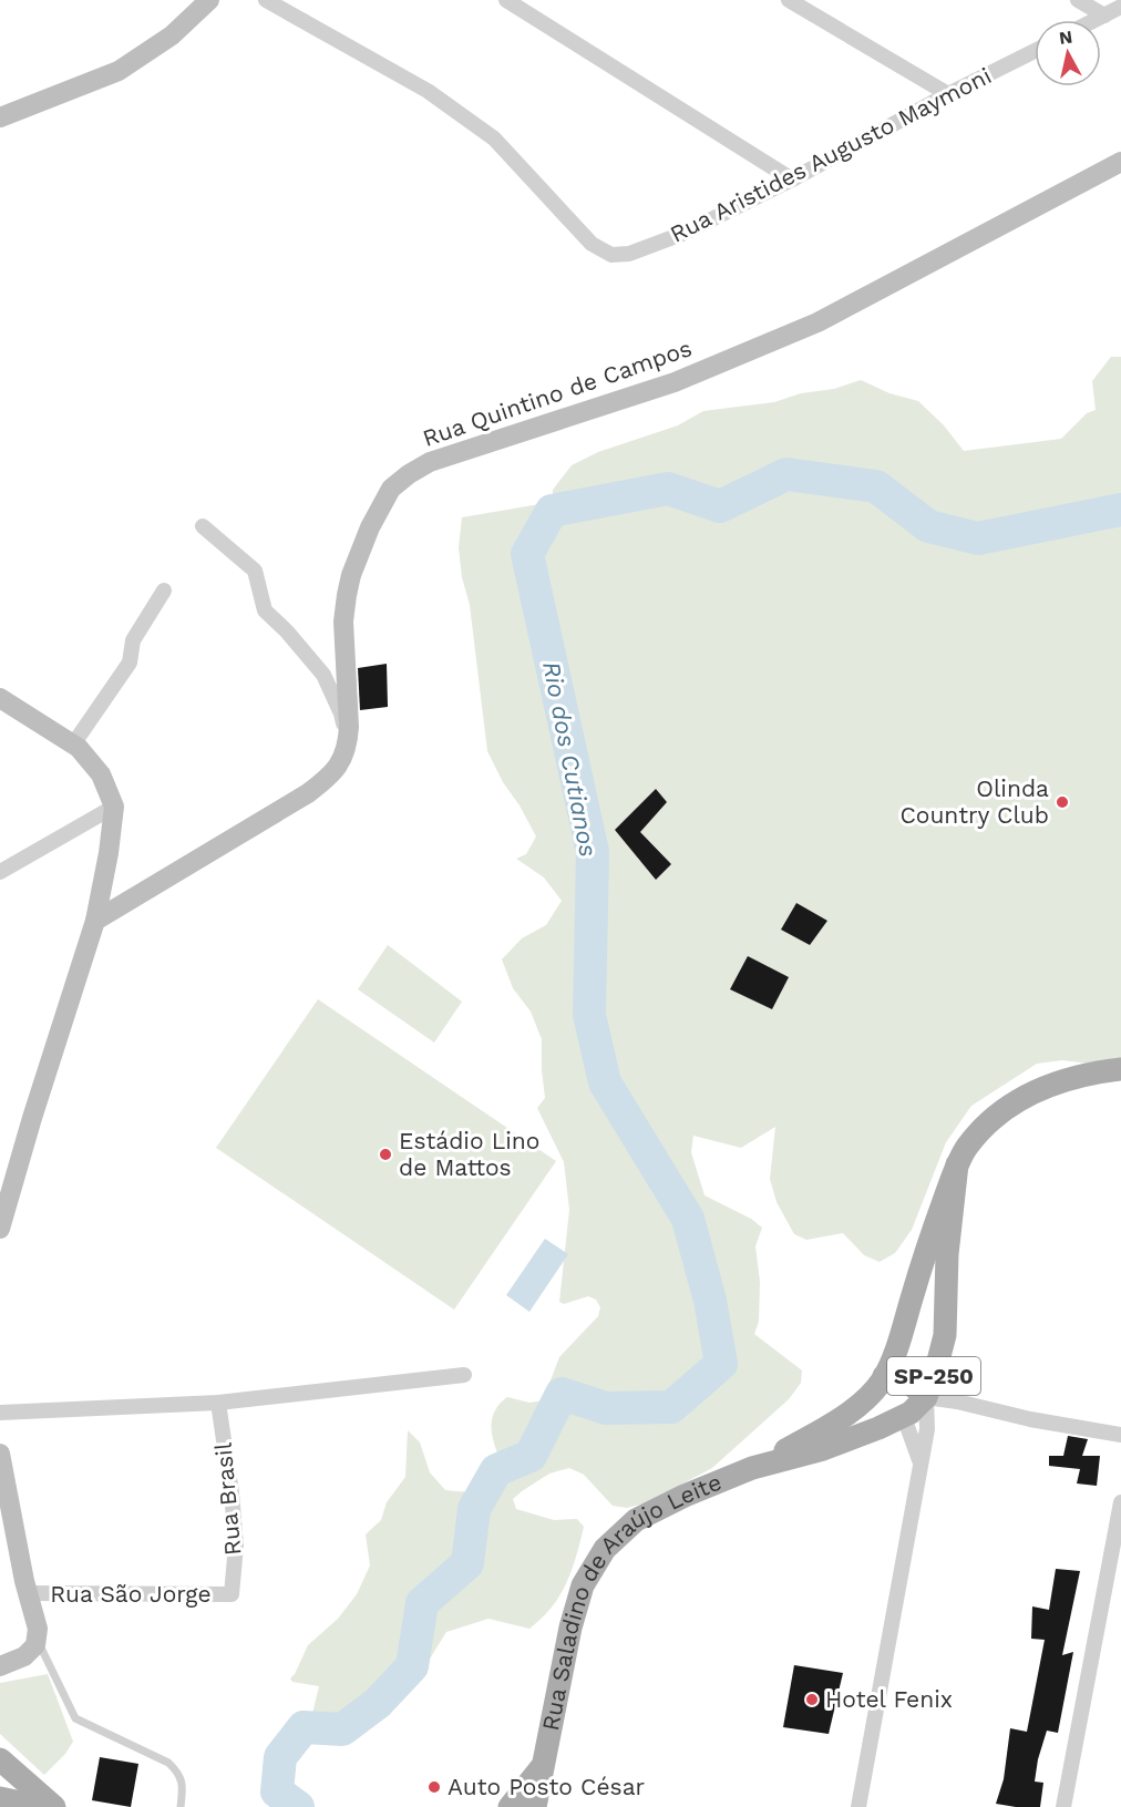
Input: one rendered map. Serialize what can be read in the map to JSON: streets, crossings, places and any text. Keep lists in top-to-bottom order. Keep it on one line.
{"streets":{"main road":["Rua Quintino de Campos","SP-250","Rua Saladino de Araújo Leite"],"street":["Rua Aristides Augusto Maymoni","Rua Brasil","Rua São Jorge"]},"crossings":[["Rua Brasil","Rua São Jorge"]],"water":["Rio dos Cutianos"],"places":["Olinda Country Club","Estádio Lino de Mattos","Hotel Fenix","Auto Posto César"],"north":"top"}
